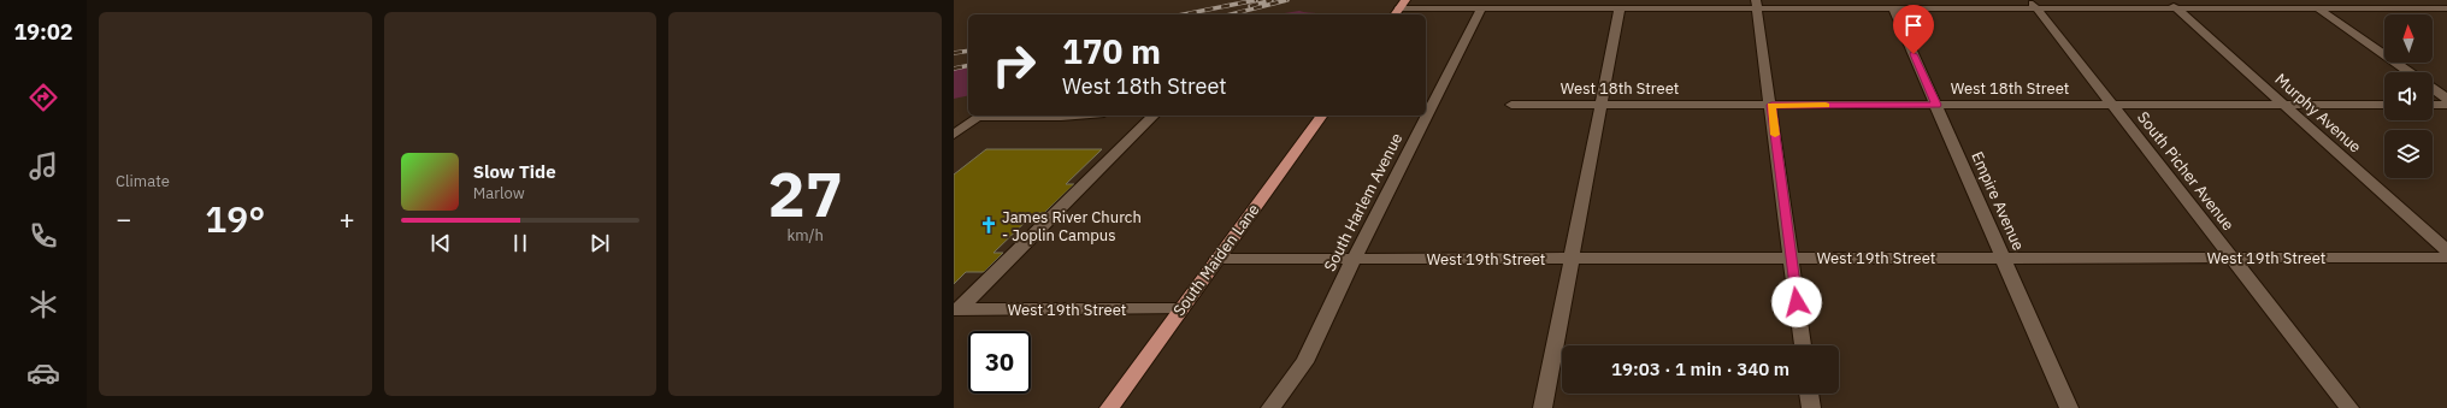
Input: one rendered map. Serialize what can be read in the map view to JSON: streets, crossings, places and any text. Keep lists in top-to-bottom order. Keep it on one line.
{"streets":{"main road":["South Maiden Lane"],"street":["West 18th Street","Murphy Avenue","South Picher Avenue","Empire Avenue","South Harlem Avenue","West 19th Street"]},"crossings":[["West 18th Street","Murphy Avenue"],["West 18th Street","South Picher Avenue"],["West 18th Street","Empire Avenue"],["South Picher Avenue","West 19th Street"],["Empire Avenue","West 19th Street"],["South Harlem Avenue","West 19th Street"],["West 19th Street","South Maiden Lane"]],"places":{"church":["James River Church - Joplin Campus"]},"north":"top","page":{"tabs":"19:02","tile":["Climate",["27","km/h"]],"turn":["170 m","West 18th Street"],"song":["Slow Tide","Marlow"],"heat":["−","19°","+"],"limit":"30","trip":"19:03 · 1 min · 340 m"}}
